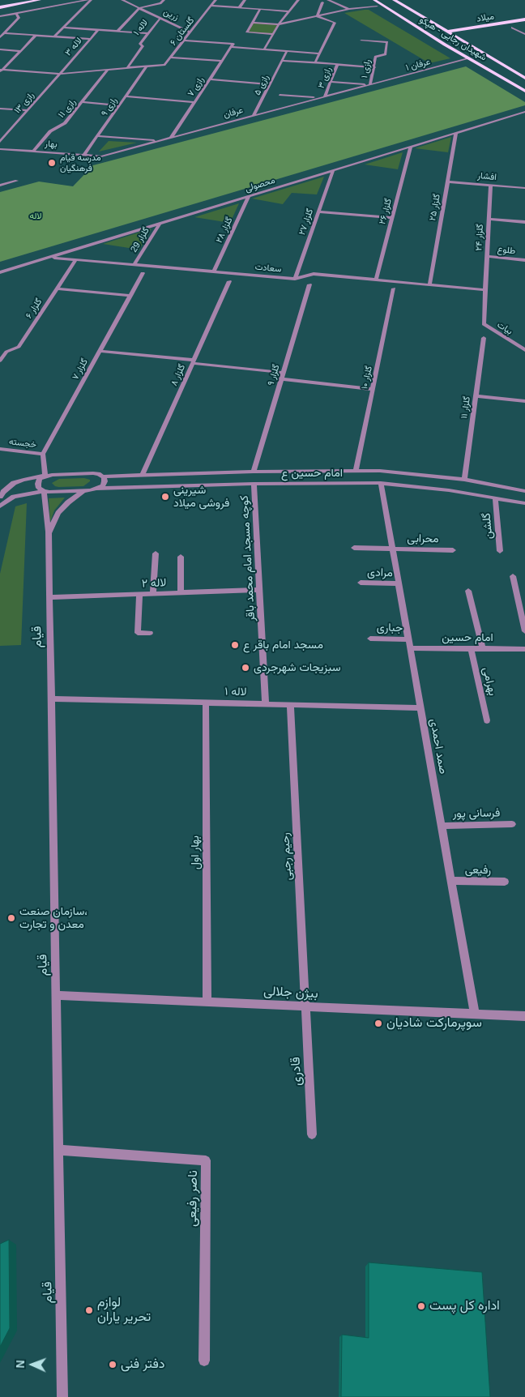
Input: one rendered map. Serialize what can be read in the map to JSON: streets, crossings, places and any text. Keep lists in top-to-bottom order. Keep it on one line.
{"streets":{"main road":["میلاد","شهیدان رجایی - هپکو"],"street":["زرین","لاله ۱","گلستان ۶","لاله ۳","عرفان ۱","رازی ۱","رازی ۳","رازی ۵","رازی ۷","رازی ۱۳","رازی ۹","رازی ۱۱","عرفان","بهار","افشار","محصولی","گلزار ۲۵","گلزار ۲۶","گلزار ۲۷","گلزار ۲۸","گلزار ۲۴","گلزار 29","طلوع","سعادت","گلزار ۶","بیات","گلزار ۷","گلزار ۸","گلزار ۹","گلزار ۱۰","گلزار ۱۱","خجسته","امام حسین ع","گلشن","محرابی","کوچه مسجد امام محمد باقر","مرادی","لاله ۲","جباری","قیام","امام حسین","بهرامی","صمد احمدی","فرسانی پور","بهار اول","رحیم رجبی","رفیعی","بیژن جلالی","قادری","ناصر رفیعی"]},"crossings":[["زرین","لاله ۱"],["زرین","گلستان ۶"],["میلاد","شهیدان رجایی - هپکو"],["لاله ۱","کوچه مسجد امام محمد باقر"],["لاله ۱","قیام"],["لاله ۱","صمد احمدی"],["لاله ۱","بهار اول"],["لاله ۱","رحیم رجبی"],["گلستان ۶","رازی ۹"],["شهیدان رجایی - هپکو","عرفان ۱"],["لاله ۳","رازی ۱۳"],["عرفان ۱","رازی ۱"],["عرفان ۱","عرفان"],["رازی ۱","عرفان"],["رازی ۳","عرفان"],["رازی ۵","عرفان"],["رازی ۷","عرفان"],["رازی ۹","بهار"],["رازی ۱۱","بهار"],["عرفان","بهار"],["افشار","گلزار ۲۵"],["افشار","گلزار ۲۴"],["محصولی","گلزار ۲۵"],["محصولی","گلزار ۲۶"],["محصولی","گلزار ۲۷"],["محصولی","گلزار ۲۸"],["محصولی","گلزار 29"],["محصولی","سعادت"],["گلزار ۲۵","سعادت"],["گلزار ۲۶","سعادت"],["گلزار ۲۷","سعادت"],["گلزار ۲۸","سعادت"],["گلزار ۲۴","طلوع"],["گلزار ۲۴","سعادت"],["گلزار ۲۴","بیات"],["گلزار 29","سعادت"],["سعادت","گلزار ۶"],["سعادت","بیات"],["گلزار ۷","خجسته"],["گلزار ۸","امام حسین ع"],["گلزار ۹","امام حسین ع"],["گلزار ۱۰","امام حسین ع"],["گلزار ۱۱","امام حسین ع"],["امام حسین ع","گلشن"],["امام حسین ع","کوچه مسجد امام محمد باقر"],["امام حسین ع","صمد احمدی"],["محرابی","صمد احمدی"],["کوچه مسجد امام محمد باقر","لاله ۲"],["مرادی","صمد احمدی"],["لاله ۲","قیام"],["جباری","صمد احمدی"],["قیام","بیژن جلالی"],["قیام","ناصر رفیعی"],["امام حسین","بهرامی"],["امام حسین","صمد احمدی"],["صمد احمدی","فرسانی پور"],["صمد احمدی","رفیعی"],["صمد احمدی","بیژن جلالی"],["بهار اول","بیژن جلالی"],["رحیم رجبی","بیژن جلالی"],["رحیم رجبی","قادری"],["بیژن جلالی","قادری"]],"parks":["لاله"],"places":["مدرسه قیام فرهنگیان","شیرینی فروشی میلاد","مسجد امام باقر ع","سبزیجات شهرجردی","سازمان صنعت، معدن و تجارت","سوپرمارکت شادیان","اداره کل پست","لوازم تحریر یاران","دفتر فنی"],"north":"left"}
